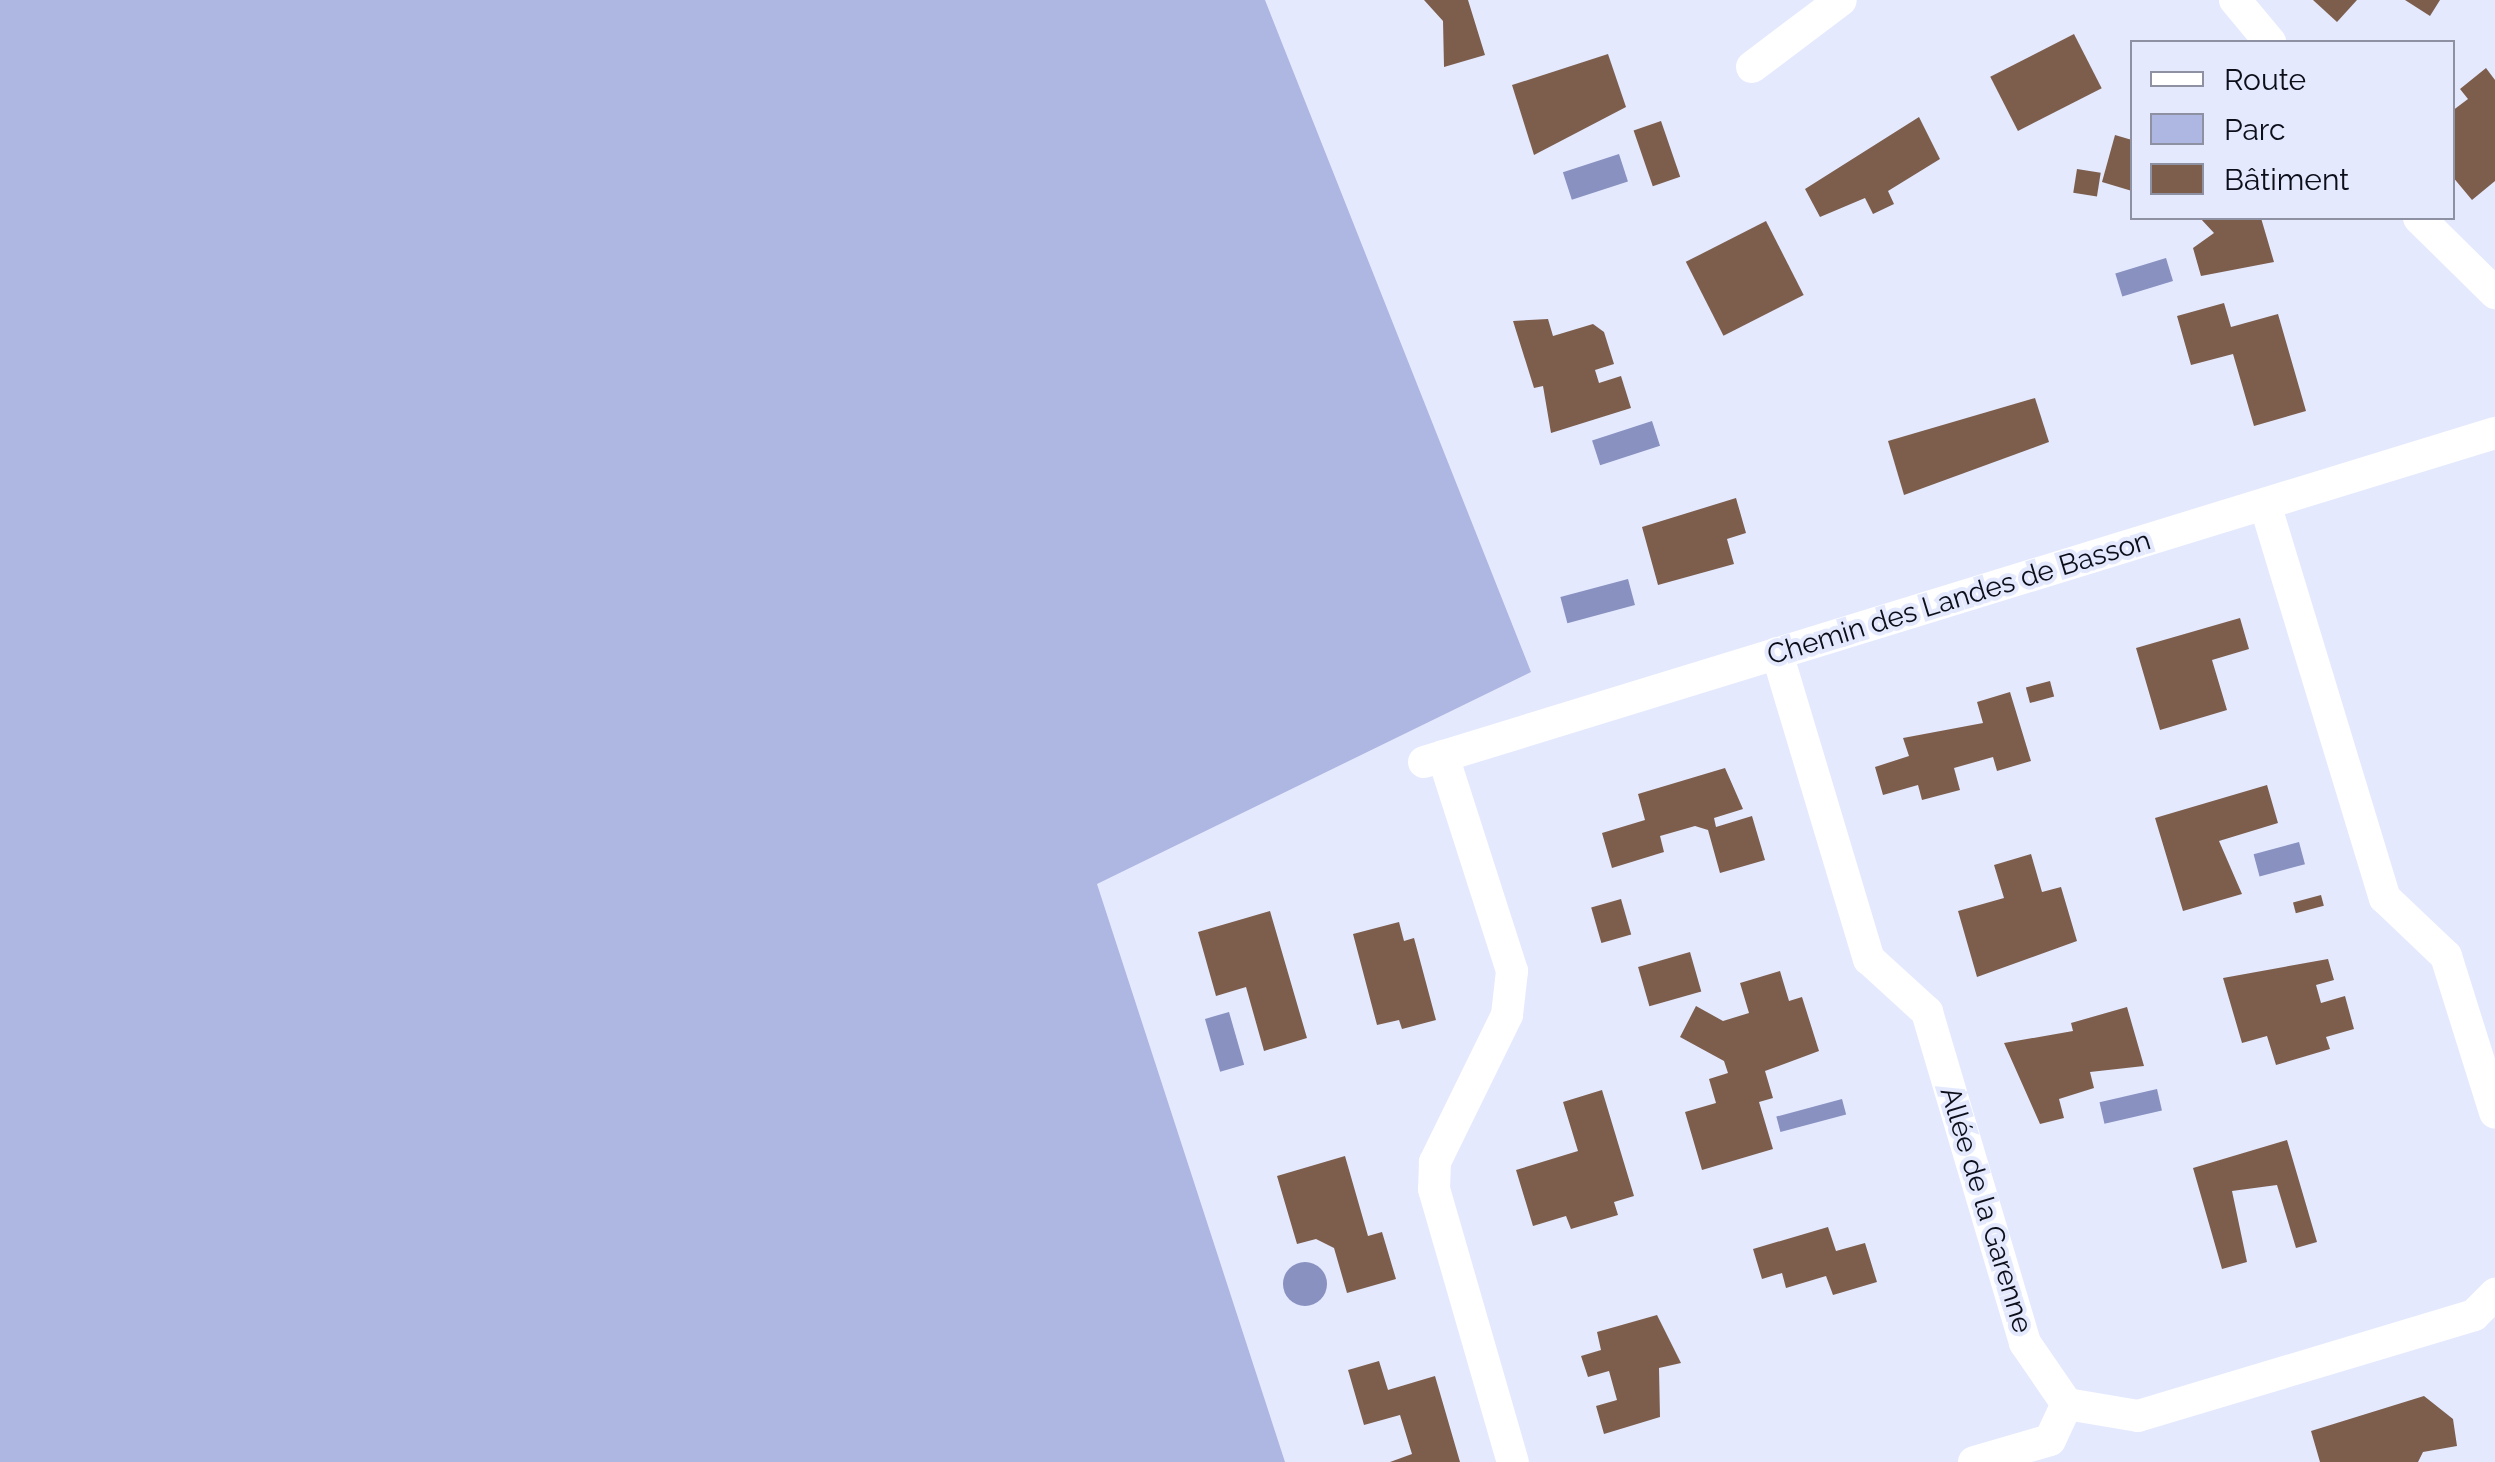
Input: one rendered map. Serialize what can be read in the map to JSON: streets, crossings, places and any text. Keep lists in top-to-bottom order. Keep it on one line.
{"streets":{"street":["Chemin des Landes de Basson","Allée de la Garenne"]},"crossings":[["Chemin des Landes de Basson","Allée de la Garenne"]],"legend":["Route","Parc","Bâtiment"]}
